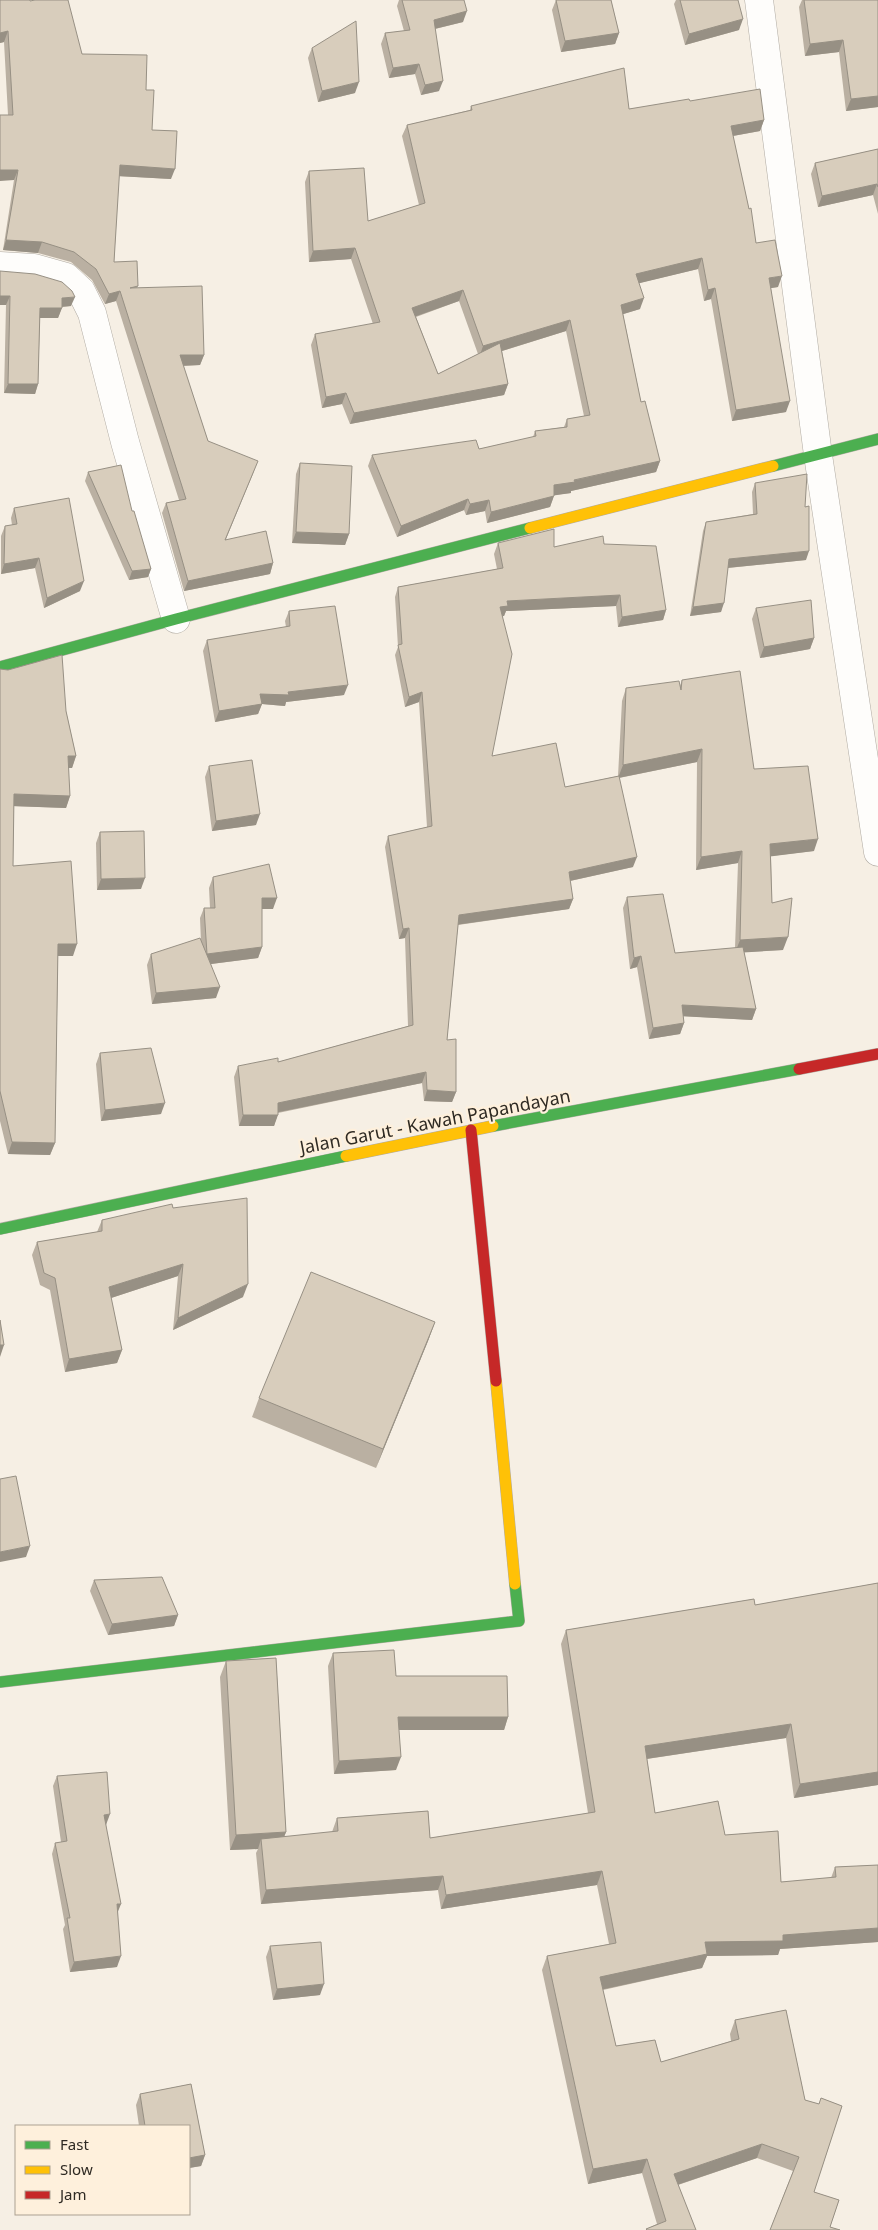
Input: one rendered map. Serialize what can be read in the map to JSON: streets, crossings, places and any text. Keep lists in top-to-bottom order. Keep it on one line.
{"streets":{"street":["Jalan Garut - Kawah Papandayan"]},"legend":["Fast","Slow","Jam"]}
